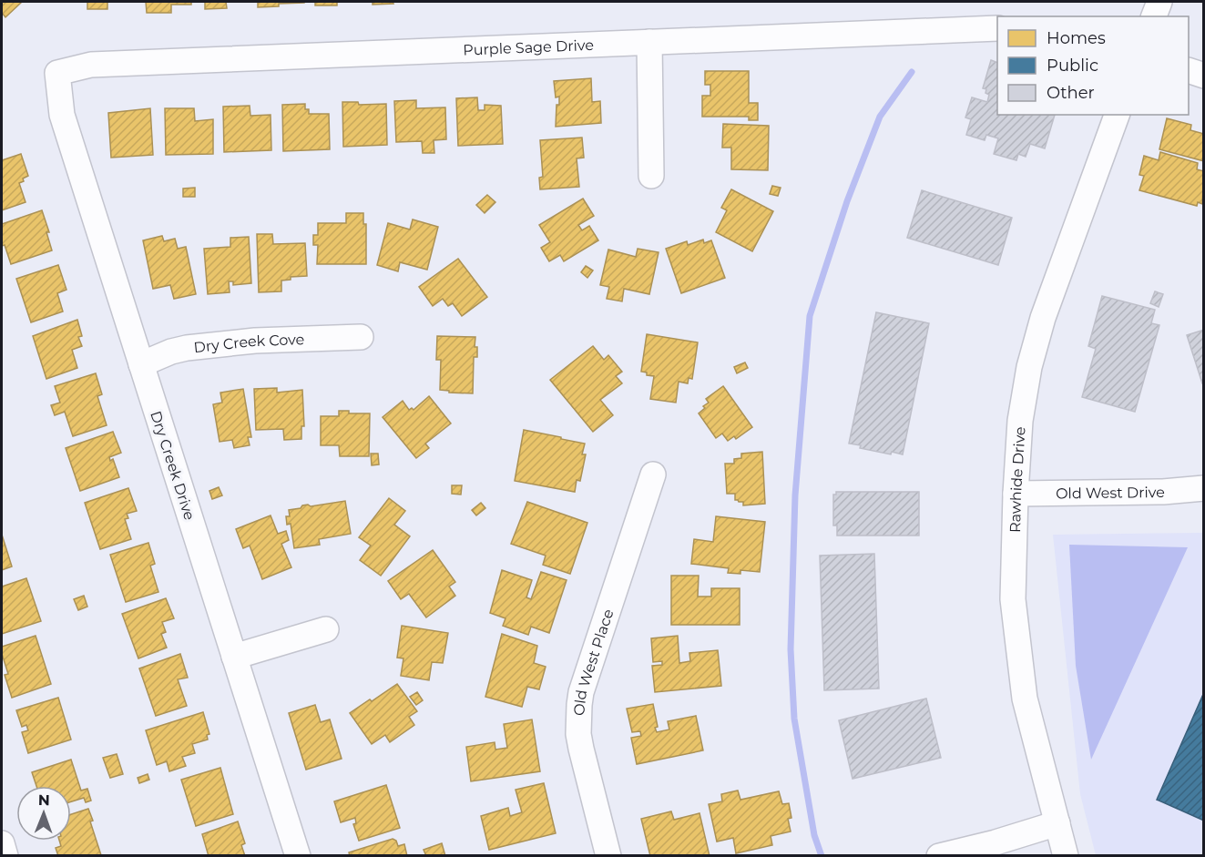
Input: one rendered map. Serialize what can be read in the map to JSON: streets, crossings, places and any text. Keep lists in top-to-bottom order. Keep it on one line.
{"streets":{"street":["Purple Sage Drive","Dry Creek Cove","Dry Creek Drive","Rawhide Drive","Old West Drive","Old West Place"]},"crossings":[["Purple Sage Drive","Dry Creek Drive"],["Dry Creek Cove","Dry Creek Drive"],["Rawhide Drive","Old West Drive"]],"legend":["Homes","Public","Other"],"north":"top"}
